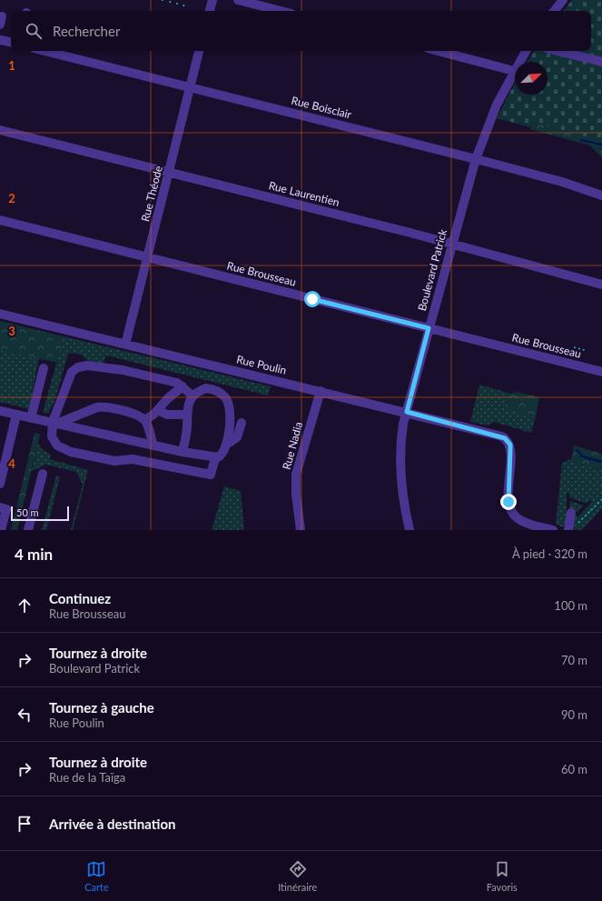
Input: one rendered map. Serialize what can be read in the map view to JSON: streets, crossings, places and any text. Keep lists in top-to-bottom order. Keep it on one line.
{"streets":{"street":["Rue Boisclair","Rue Théode","Rue Laurentien","Boulevard Patrick","Rue Brousseau","Rue Poulin","Rue Nadia"]},"crossings":[["Rue Boisclair","Rue Théode"],["Rue Boisclair","Boulevard Patrick"],["Rue Théode","Rue Laurentien"],["Rue Théode","Rue Brousseau"],["Rue Théode","Rue Poulin"],["Rue Laurentien","Boulevard Patrick"],["Boulevard Patrick","Rue Brousseau"],["Boulevard Patrick","Rue Poulin"],["Rue Poulin","Rue Nadia"]],"scale_bar":"50 m","north":"top right","page":{"search":"Rechercher","scale":"50 m","heading":["4 min","À pied · 320 m"],"list":[["Continuez","Rue Brousseau","100 m"],["Tournez à droite","Boulevard Patrick","70 m"],["Tournez à gauche","Rue Poulin","90 m"],["Tournez à droite","Rue de la Taïga","60 m"],"Arrivée à destination"],"nav":["Carte","Itinéraire","Favoris"]},"grid":{"rows":["1","2","3","4"]}}
